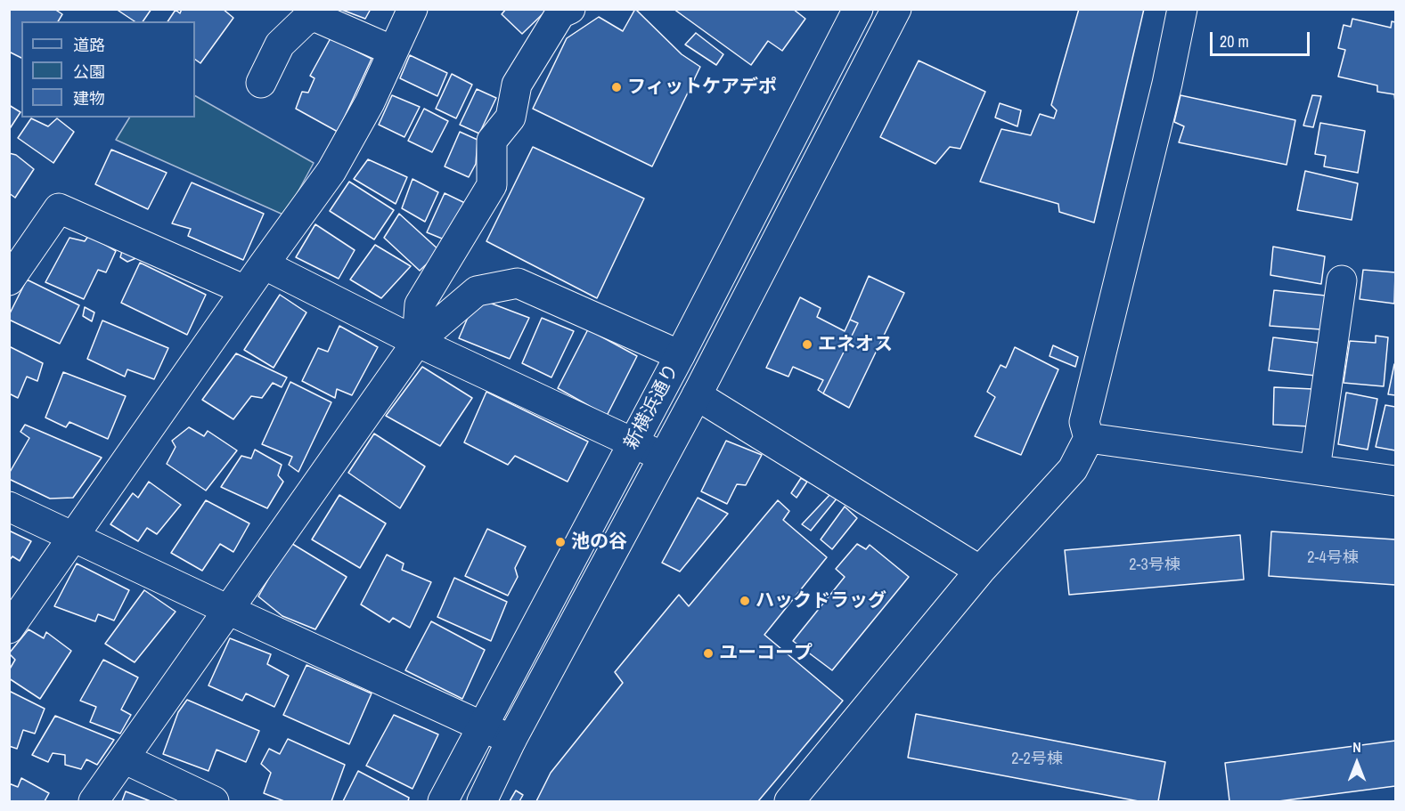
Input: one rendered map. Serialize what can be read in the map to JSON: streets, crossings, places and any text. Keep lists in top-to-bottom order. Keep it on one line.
{"streets":{"street":["新横浜通り"]},"places":["フィットケアデポ","エネオス","池の谷","ハックドラッグ","ユーコープ"],"house_numbers":["2-4号棟","2-3号棟","2-2号棟"],"legend":["道路","公園","建物"],"scale_bar":"20 m","north":"top"}
